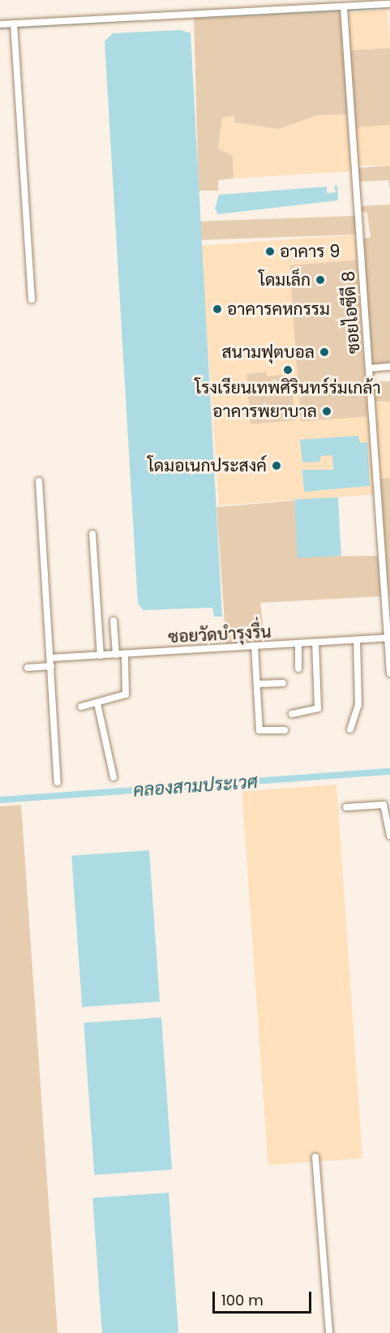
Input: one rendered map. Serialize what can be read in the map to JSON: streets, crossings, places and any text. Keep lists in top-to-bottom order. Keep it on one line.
{"streets":{"street":["ซอยไอซีดี 8","ซอยวัดบำรุงรื่น"]},"crossings":[["ซอยไอซีดี 8","ซอยวัดบำรุงรื่น"]],"water":["คลองสามประเวศ"],"places":["อาคาร 9","โดมเล็ก","อาคารคหกรรม","สนามฟุตบอล","โรงเรียนเทพศิรินทร์ร่มเกล้า","อาคารพยาบาล","โดมอเนกประสงค์"],"scale_bar":"100 m"}
